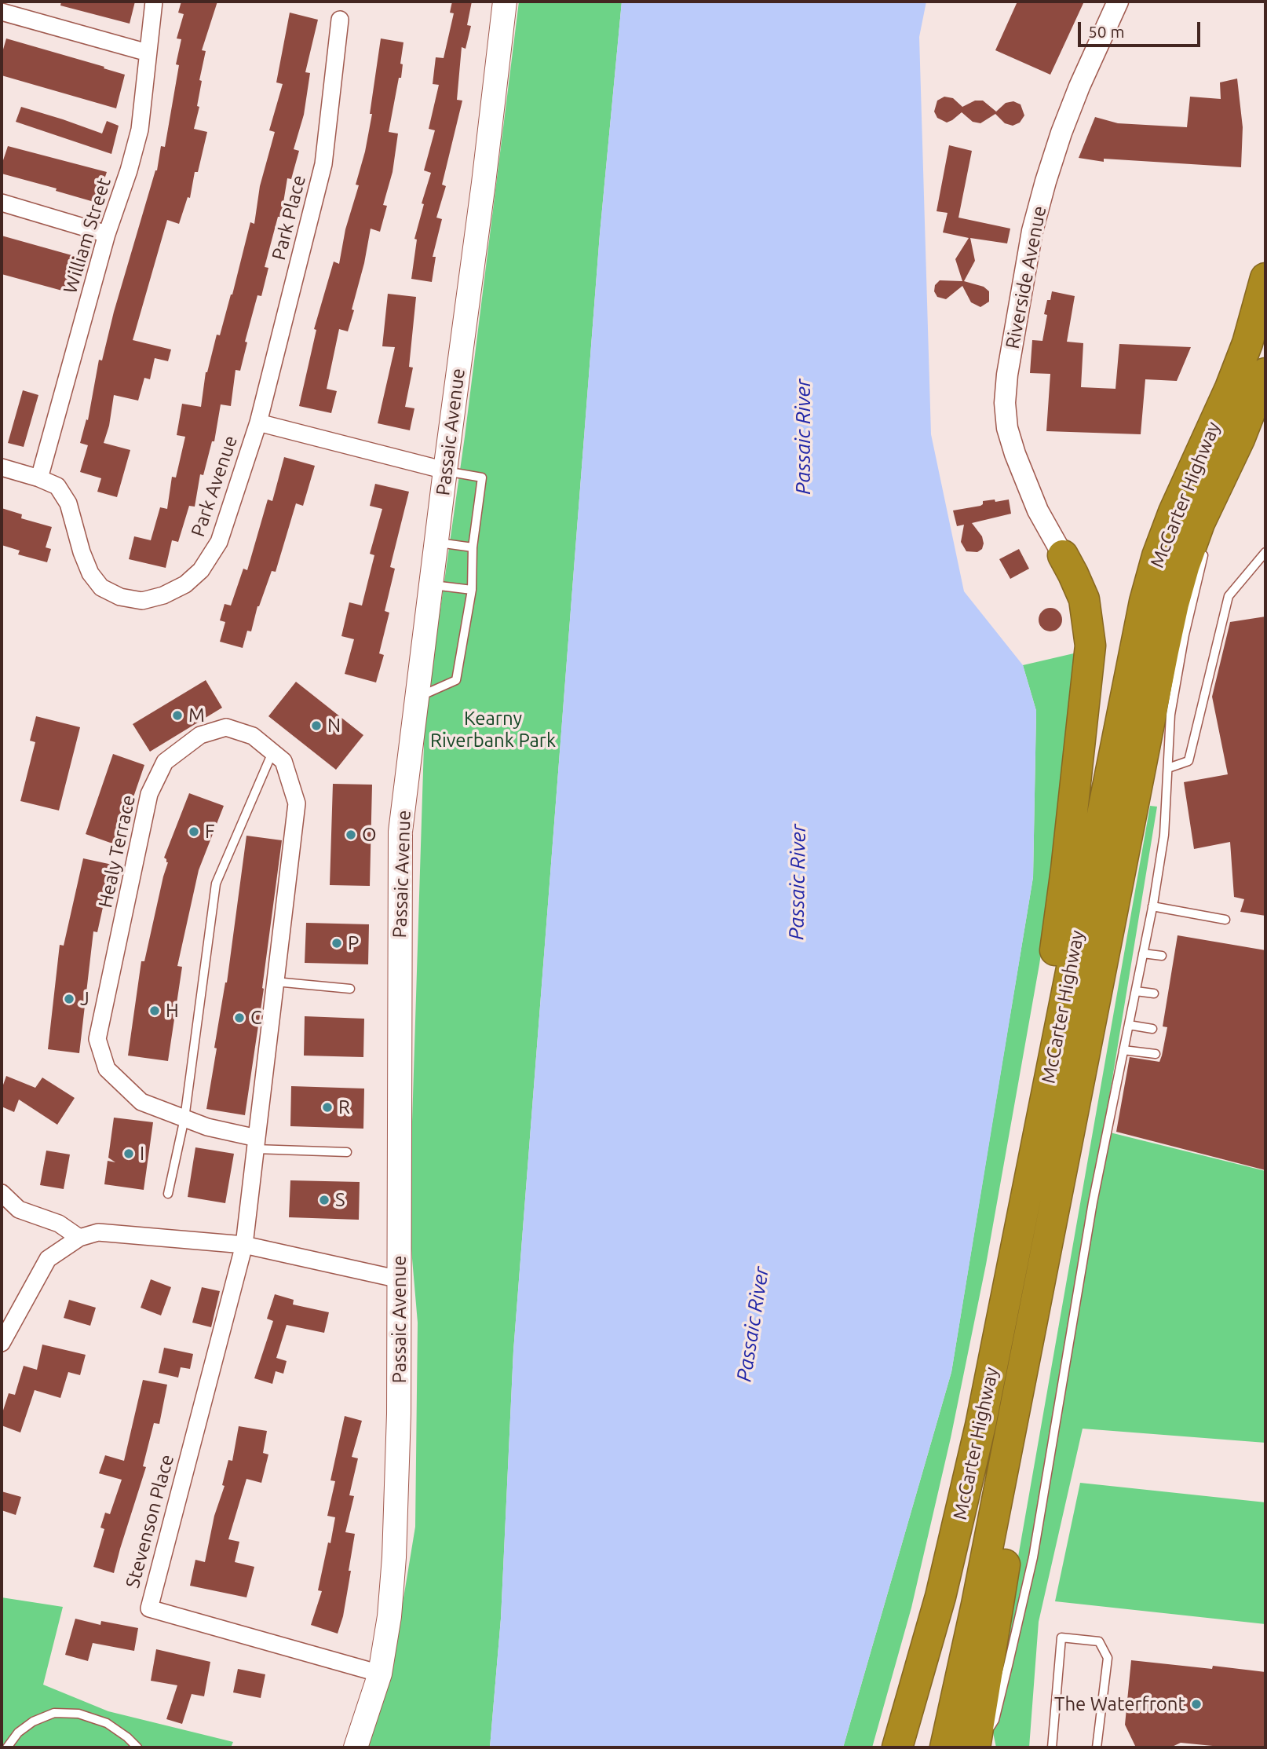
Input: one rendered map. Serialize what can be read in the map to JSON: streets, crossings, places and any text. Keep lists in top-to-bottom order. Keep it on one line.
{"streets":{"highway":["McCarter Highway"],"main road":["Passaic Avenue"],"street":["Park Place","William Street","Riverside Avenue","Park Avenue","Healy Terrace","Stevenson Place"]},"crossings":[["Park Place","Park Avenue"],["William Street","Park Avenue"],["Passaic Avenue","Park Avenue"],["Passaic Avenue","Stevenson Place"],["Healy Terrace","Stevenson Place"]],"water":["Passaic River"],"parks":["Kearny Riverbank Park"],"places":["M","N","F","O","P","J","H","C","R","I","S","The Waterfront"],"scale_bar":"50 m"}
